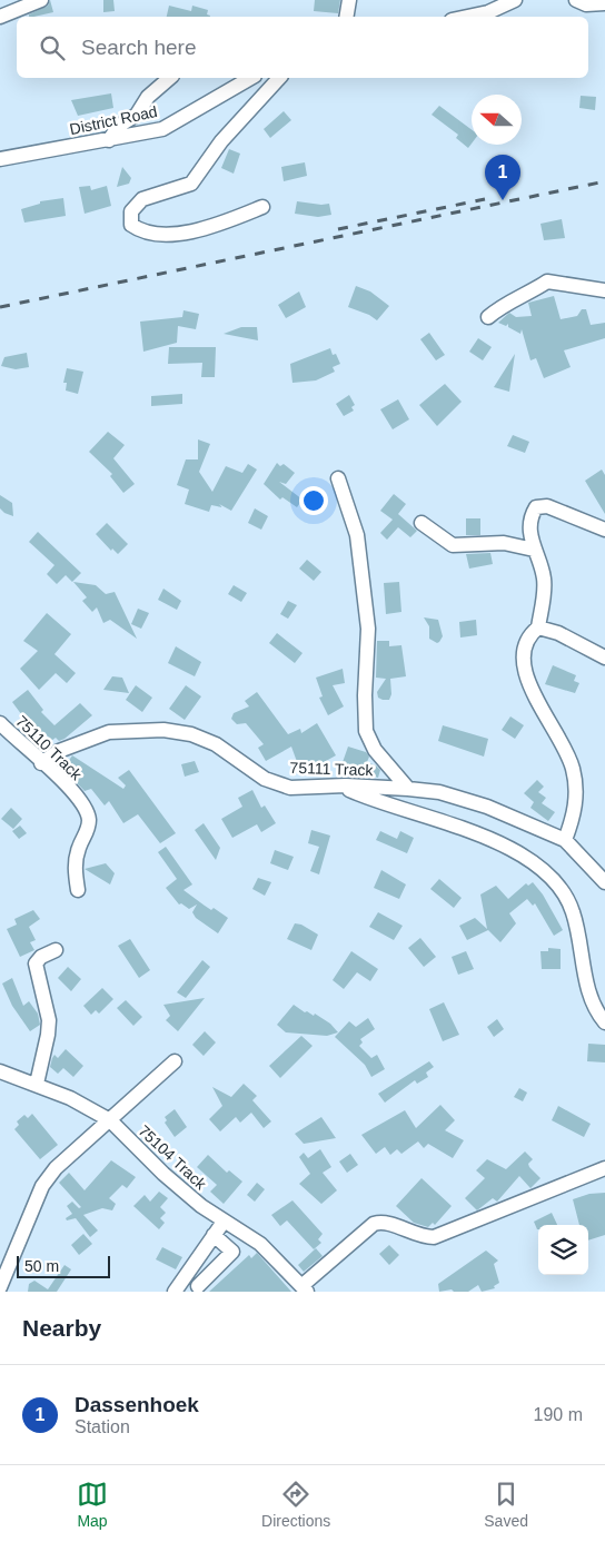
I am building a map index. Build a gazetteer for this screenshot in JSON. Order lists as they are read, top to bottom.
{
  "streets": {
    "street": [
      "District Road",
      "75110 Track",
      "75111 Track",
      "75104 Track"
    ]
  },
  "crossings": [
    ["75110 Track", "75111 Track"]
  ],
  "scale_bar": "50 m",
  "north": "left",
  "page": {
    "search": "Search here",
    "pins": "1",
    "scale": "50 m",
    "heading": "Nearby",
    "list": [
      {
        "mark": "1",
        "name": "Dassenhoek",
        "note": "Station",
        "value": "190 m"
      }
    ],
    "nav": ["Map", "Directions", "Saved"]
  }
}
